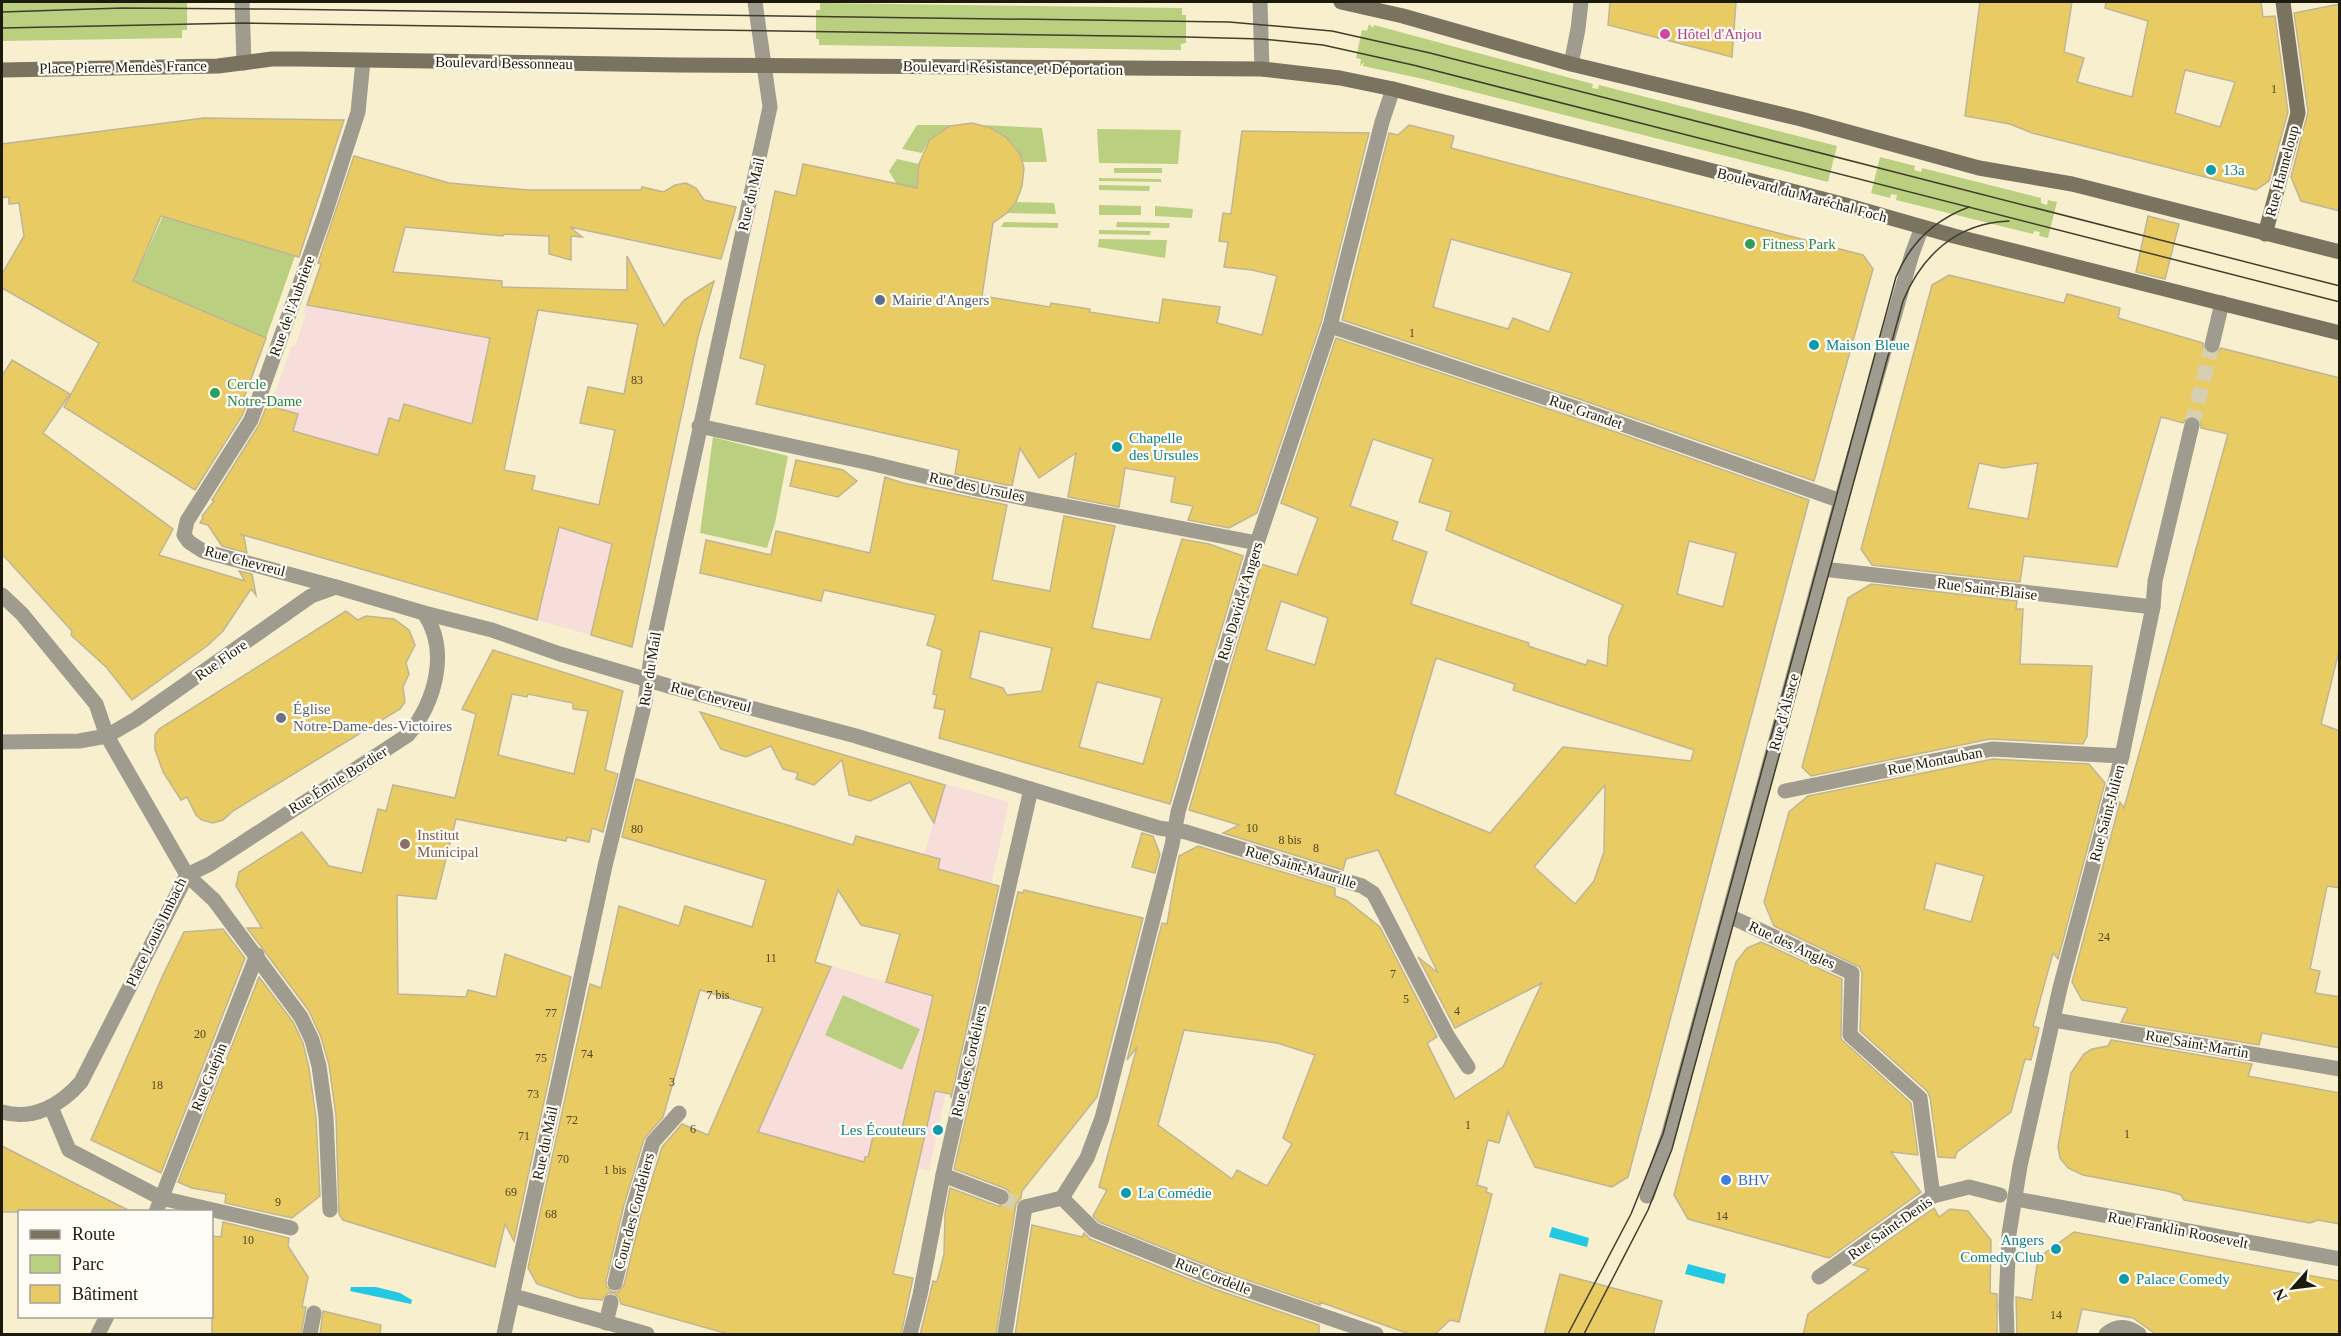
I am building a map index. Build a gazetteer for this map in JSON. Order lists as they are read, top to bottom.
{
  "streets": {
    "main road": [
      "Boulevard Bessonneau",
      "Place Pierre Mendès France",
      "Boulevard Résistance et Déportation",
      "Rue Hanneloup",
      "Boulevard du Maréchal Foch"
    ],
    "street": [
      "Rue du Mail",
      "Rue de l'Aubrière",
      "Rue Grandet",
      "Rue des Ursules",
      "Rue Chevreul",
      "Rue Saint-Blaise",
      "Rue David-d'Angers",
      "Rue Flore",
      "Rue d'Alsace",
      "Rue Montauban",
      "Rue Émile Bordier",
      "Rue Saint-Julien",
      "Rue Saint-Maurille",
      "Place Louis Imbach",
      "Rue des Angles",
      "Rue Saint-Martin",
      "Rue des Cordeliers",
      "Rue Guépin",
      "Cour des Cordeliers",
      "Rue Saint-Denis",
      "Rue Franklin Roosevelt",
      "Rue Cordelle"
    ]
  },
  "crossings": [
    ["Boulevard Bessonneau", "Place Pierre Mendès France"],
    ["Boulevard Bessonneau", "Boulevard Résistance et Déportation"],
    ["Boulevard Bessonneau", "Rue du Mail"],
    ["Boulevard Bessonneau", "Rue de l'Aubrière"],
    ["Boulevard Résistance et Déportation", "Rue du Mail"],
    ["Boulevard Résistance et Déportation", "Boulevard du Maréchal Foch"],
    ["Rue du Mail", "Rue des Ursules"],
    ["Rue du Mail", "Rue Chevreul"],
    ["Boulevard du Maréchal Foch", "Rue David-d'Angers"],
    ["Boulevard du Maréchal Foch", "Rue d'Alsace"],
    ["Rue de l'Aubrière", "Rue Chevreul"],
    ["Rue Grandet", "Rue David-d'Angers"],
    ["Rue Grandet", "Rue d'Alsace"],
    ["Rue des Ursules", "Rue David-d'Angers"],
    ["Rue Chevreul", "Rue David-d'Angers"],
    ["Rue Chevreul", "Rue Flore"],
    ["Rue Chevreul", "Rue Émile Bordier"],
    ["Rue Chevreul", "Rue Saint-Maurille"],
    ["Rue Chevreul", "Rue des Cordeliers"],
    ["Rue Saint-Blaise", "Rue d'Alsace"],
    ["Rue Saint-Blaise", "Rue Saint-Julien"],
    ["Rue David-d'Angers", "Rue Saint-Maurille"],
    ["Rue David-d'Angers", "Rue Cordelle"],
    ["Rue Flore", "Place Louis Imbach"],
    ["Rue d'Alsace", "Rue des Angles"],
    ["Rue Montauban", "Rue Saint-Julien"],
    ["Rue Émile Bordier", "Place Louis Imbach"],
    ["Rue Saint-Julien", "Rue Saint-Martin"],
    ["Rue Saint-Julien", "Rue Franklin Roosevelt"],
    ["Rue des Angles", "Rue Saint-Denis"]
  ],
  "places": [
    "Hôtel d'Anjou",
    "13a",
    "Fitness Park",
    "Mairie d'Angers",
    "Maison Bleue",
    "Cercle Notre-Dame",
    "Chapelle des Ursules",
    "Église Notre-Dame-des-Victoires",
    "Institut Municipal",
    "Les Écouteurs",
    "BHV",
    "La Comédie",
    "Angers Comedy Club",
    "Palace Comedy"
  ],
  "house_numbers": [
    "1",
    "1",
    "83",
    "10",
    "80",
    "8 bis",
    "8",
    "24",
    "11",
    "7",
    "7 bis",
    "5",
    "4",
    "77",
    "20",
    "74",
    "75",
    "3",
    "18",
    "73",
    "72",
    "1",
    "6",
    "1",
    "71",
    "70",
    "1 bis",
    "69",
    "9",
    "68",
    "14",
    "10",
    "14"
  ],
  "legend": ["Route", "Parc", "Bâtiment"],
  "north": "bottom left"
}
